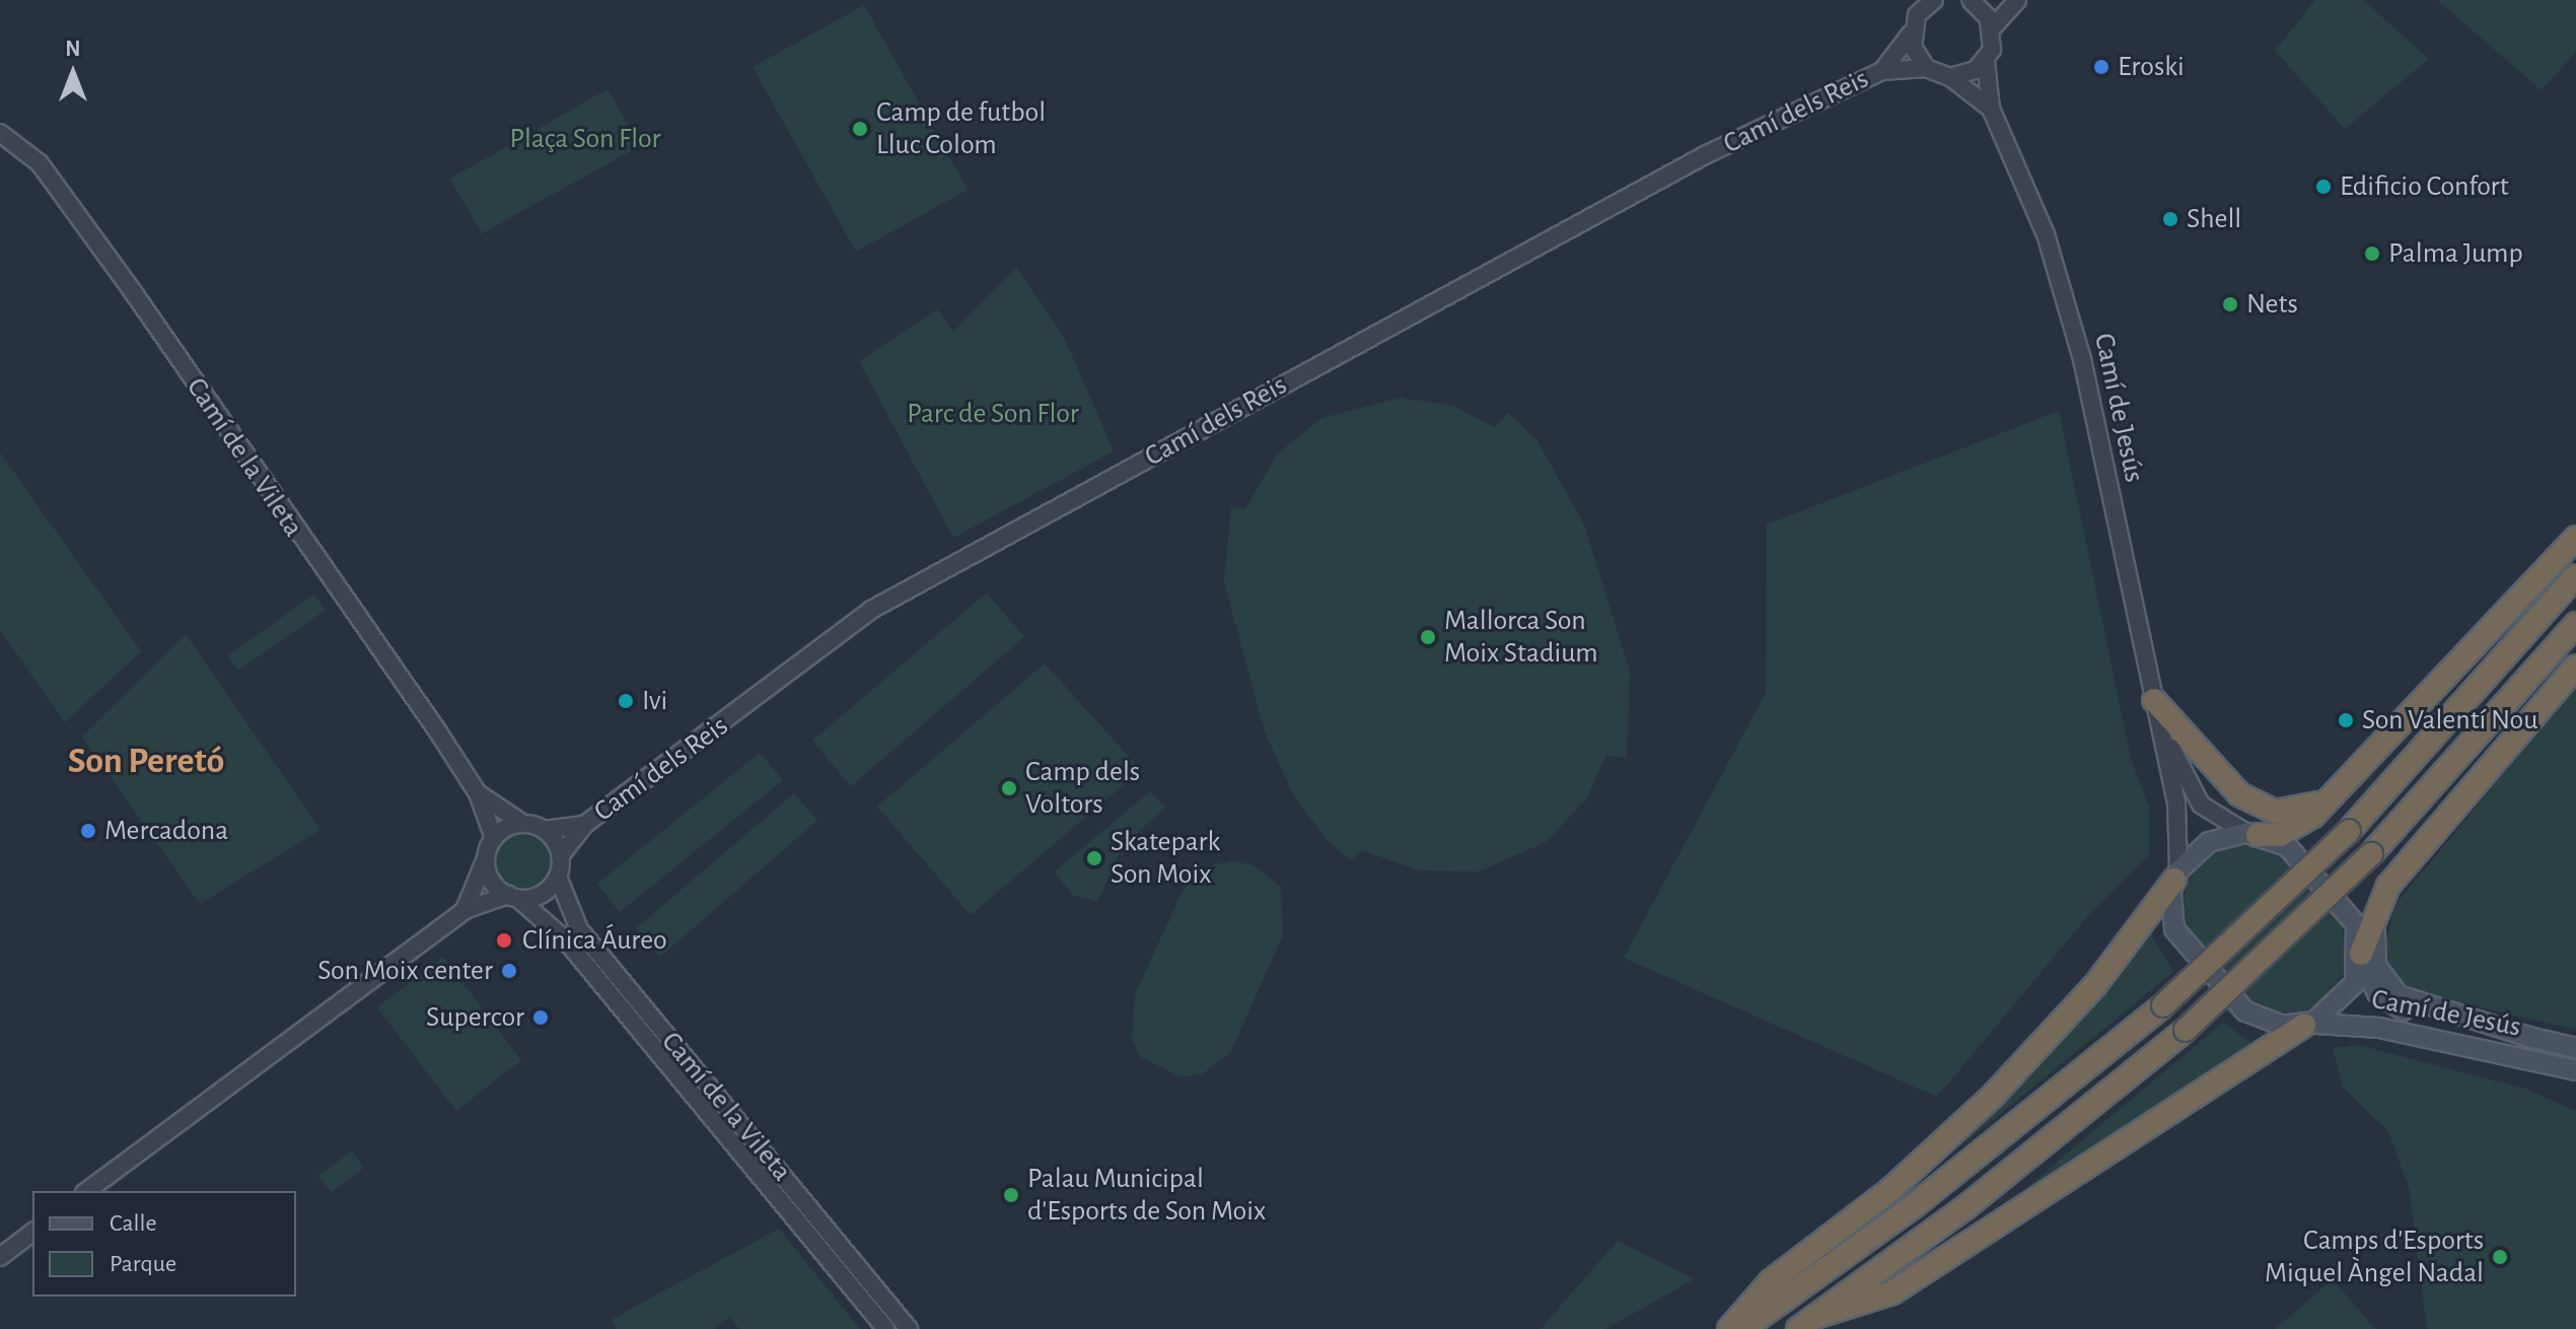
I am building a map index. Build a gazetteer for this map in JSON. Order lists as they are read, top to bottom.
{
  "streets": {
    "main road": ["Camí de Jesús"],
    "street": ["Camí dels Reis", "Camí de la Vileta"]
  },
  "crossings": [
    ["Camí dels Reis", "Camí de la Vileta"]
  ],
  "districts": ["Son Peretó"],
  "parks": ["Plaça Son Flor", "Parc de Son Flor"],
  "places": [
    "Eroski",
    "Camp de futbol Lluc Colom",
    "Edificio Confort",
    "Shell",
    "Palma Jump",
    "Nets",
    "Mallorca Son Moix Stadium",
    "Ivi",
    "Son Valentí Nou",
    "Camp dels Voltors",
    "Mercadona",
    "Skatepark Son Moix",
    "Clínica Áureo",
    "Son Moix center",
    "Supercor",
    "Palau Municipal d'Esports de Son Moix",
    "Camps d'Esports Miquel Àngel Nadal"
  ],
  "legend": ["Calle", "Parque"],
  "north": "top"
}
